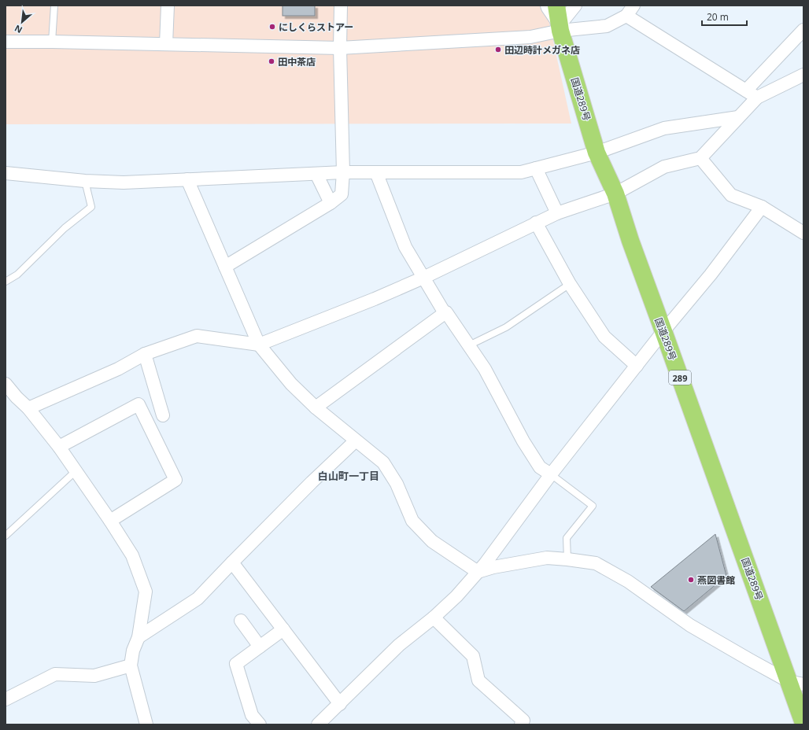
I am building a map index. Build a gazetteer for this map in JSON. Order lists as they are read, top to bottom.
{
  "streets": {
    "highway": ["国道289号", "289"]
  },
  "districts": ["白山町一丁目"],
  "places": [
    "にしくらストアー",
    "田辺時計メガネ店",
    "田中茶店",
    "燕図書館"
  ],
  "scale_bar": "20 m",
  "north": "bottom left"
}
